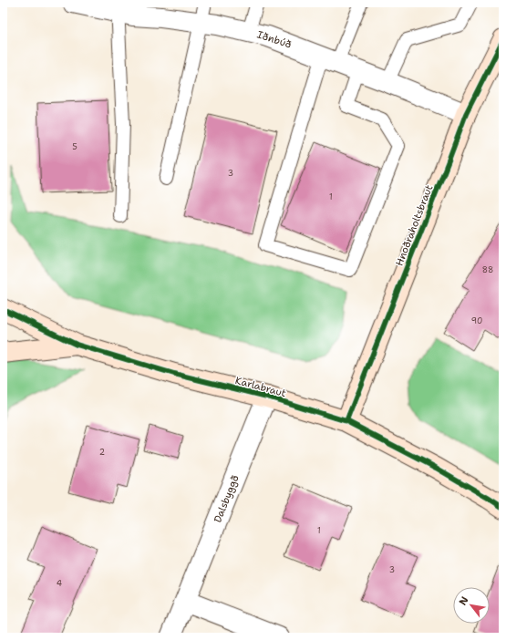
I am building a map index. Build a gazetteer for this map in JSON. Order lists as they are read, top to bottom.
{
  "streets": {
    "street": [
      "Iðnbúð",
      "Hnoðraholtsbraut",
      "Karlabraut",
      "Dalsbyggð"
    ]
  },
  "crossings": [
    ["Iðnbúð", "Hnoðraholtsbraut"],
    ["Hnoðraholtsbraut", "Karlabraut"],
    ["Karlabraut", "Dalsbyggð"]
  ],
  "house_numbers": [
    "5",
    "3",
    "1",
    "88",
    "90",
    "2",
    "1",
    "3",
    "4"
  ],
  "north": "top left"
}
